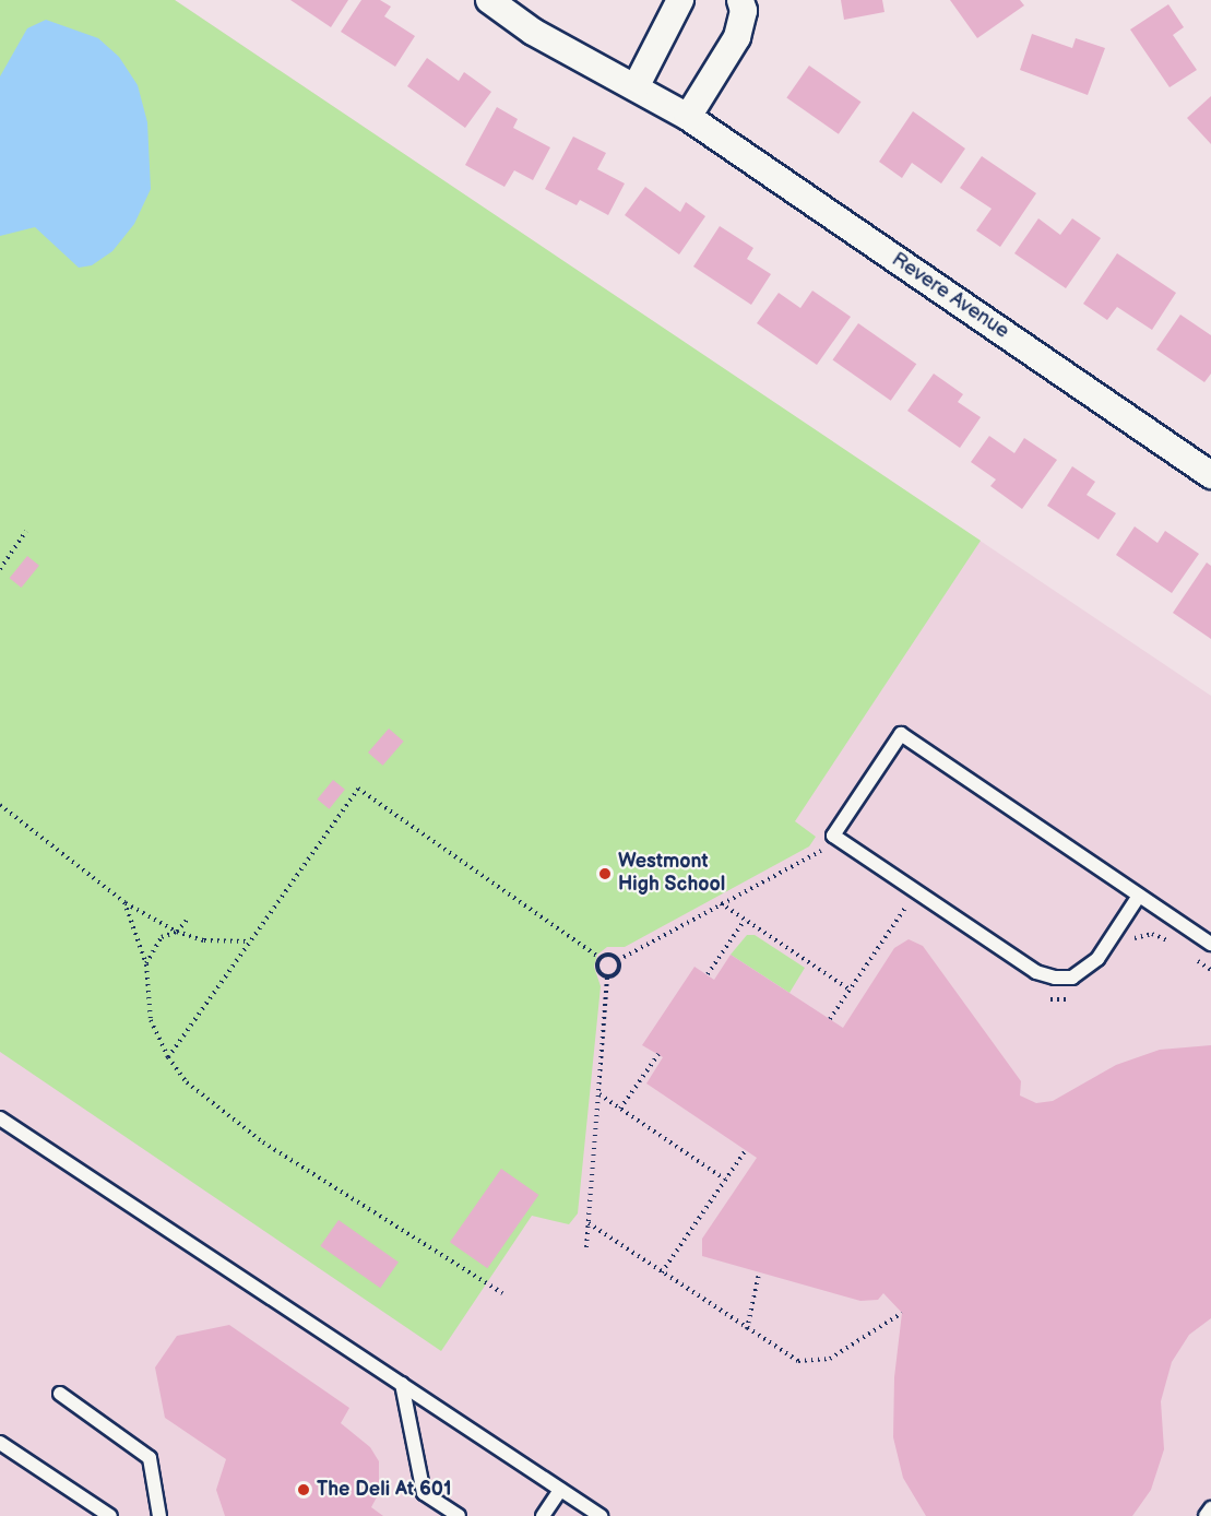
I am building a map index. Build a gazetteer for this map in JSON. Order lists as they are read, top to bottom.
{
  "streets": {
    "street": ["Revere Avenue"]
  },
  "places": ["Westmont High School", "The Deli At 601"]
}
